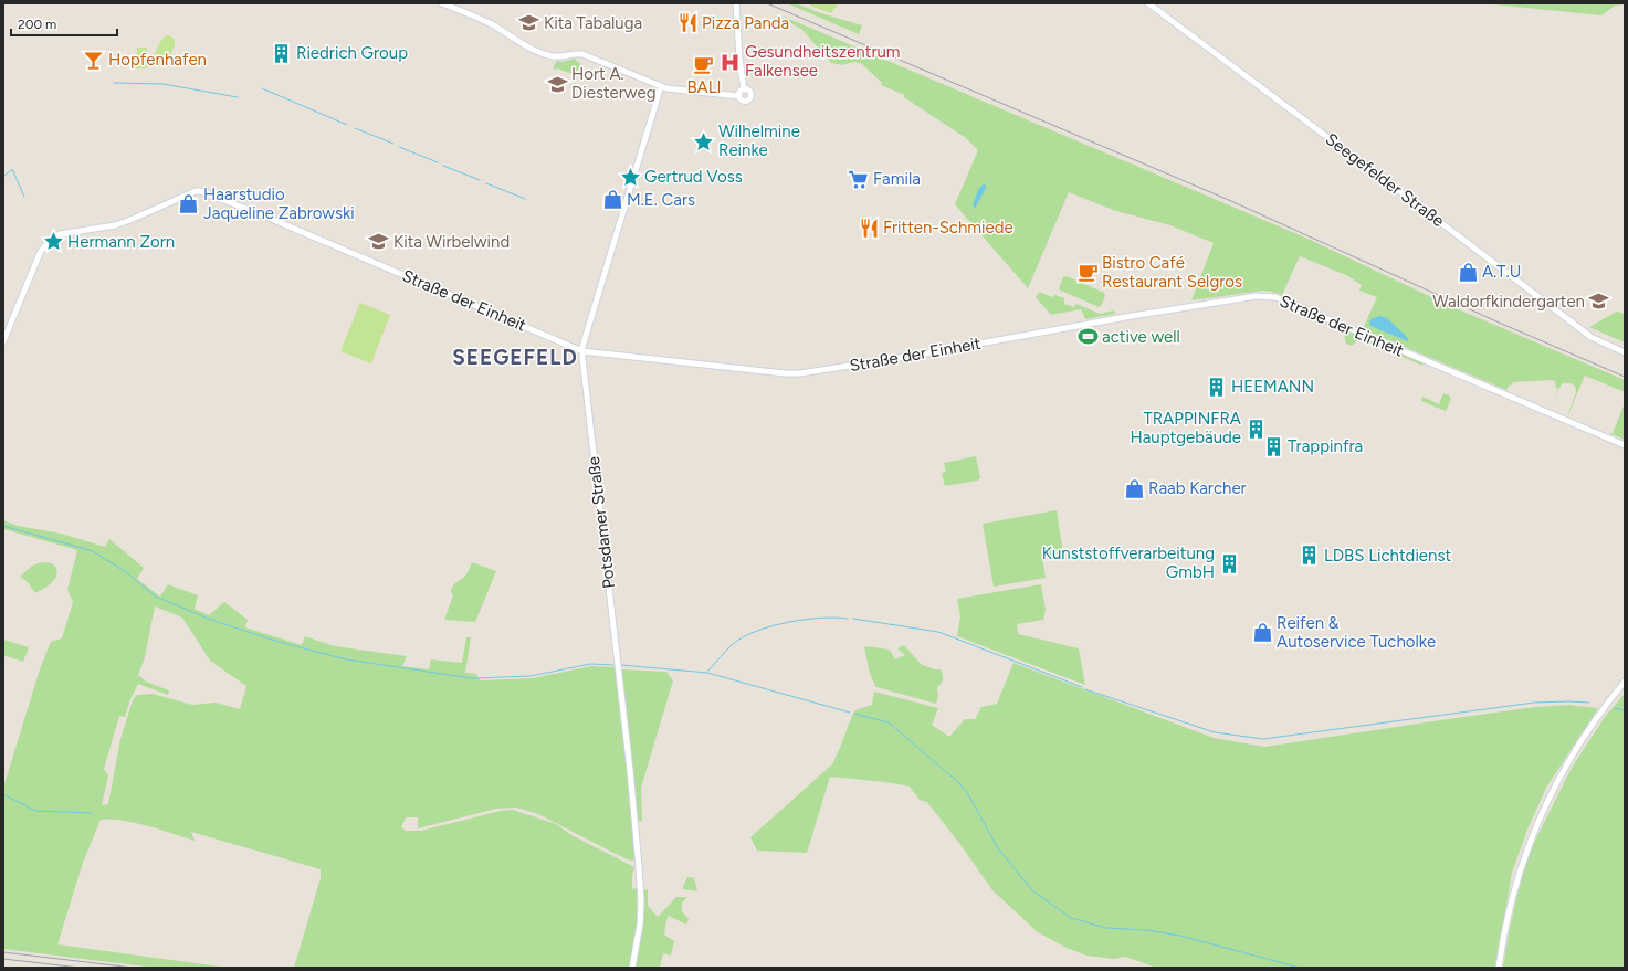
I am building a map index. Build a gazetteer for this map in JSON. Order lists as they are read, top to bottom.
{
  "streets": {
    "street": ["Seegefelder Straße", "Straße der Einheit", "Potsdamer Straße"]
  },
  "crossings": [
    ["Straße der Einheit", "Potsdamer Straße"]
  ],
  "districts": ["SEEGEFELD"],
  "places": {
    "school or university": [
      "Kita Tabaluga",
      "Hort A. Diesterweg",
      "Kita Wirbelwind",
      "Waldorfkindergarten"
    ],
    "restaurant": ["Pizza Panda", "Fritten-Schmiede"],
    "building": [
      "Riedrich Group",
      "HEEMANN",
      "TRAPPINFRA Hauptgebäude",
      "Trappinfra",
      "LDBS Lichtdienst",
      "Kunststoffverarbeitung GmbH"
    ],
    "bar": ["Hopfenhafen"],
    "hospital": ["Gesundheitszentrum Falkensee"],
    "cafe": ["BALI", "Bistro Café Restaurant Selgros"],
    "place": ["Wilhelmine Reinke", "Gertrud Voss", "Hermann Zorn"],
    "supermarket": ["Famila"],
    "shop": [
      "M.E. Cars",
      "Haarstudio Jaqueline Zabrowski",
      "A.T.U",
      "Raab Karcher",
      "Reifen & Autoservice Tucholke"
    ],
    "sports": ["active well"]
  },
  "scale_bar": "200 m"
}
